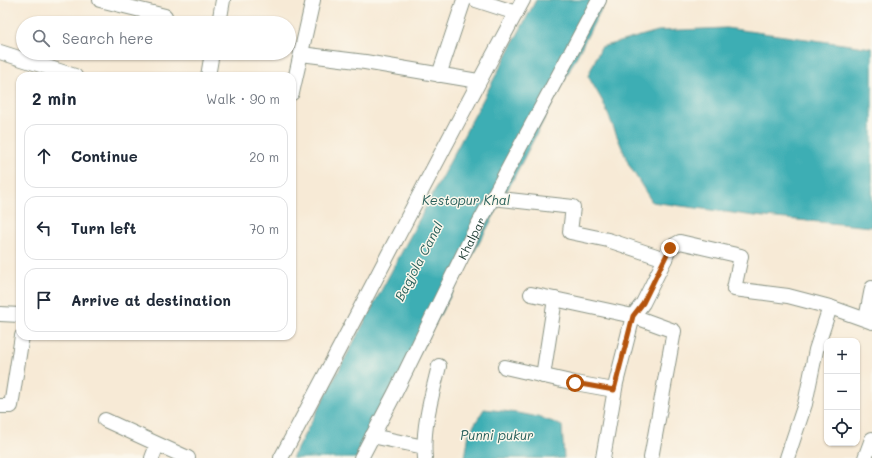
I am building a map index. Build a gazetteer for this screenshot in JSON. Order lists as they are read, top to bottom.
{
  "streets": {
    "street": ["Khalpar"]
  },
  "water": ["Kestopur Khal", "Bagjola Canal", "Punni pukur"],
  "page": {
    "search": "Search here",
    "heading": ["2 min", "Walk · 90 m"],
    "list": [
      ["Continue", "20 m"],
      ["Turn left", "70 m"],
      "Arrive at destination"
    ],
    "map_buttons": ["+", "−"]
  }
}
